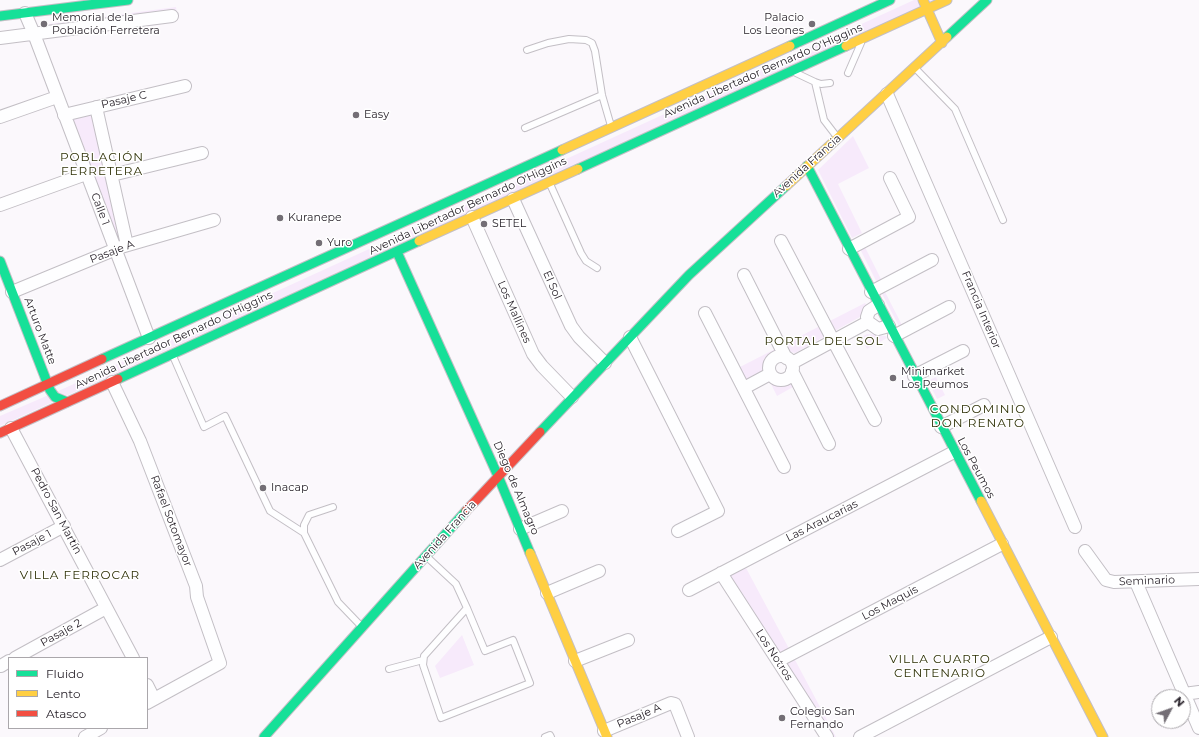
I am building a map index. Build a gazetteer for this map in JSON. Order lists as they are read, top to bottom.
{
  "streets": {
    "street": [
      "Avenida Libertador Bernardo O'Higgins",
      "Pasaje C",
      "Avenida Francia",
      "Calle 1",
      "Pasaje A",
      "El Sol",
      "Francia Interior",
      "Los Mallines",
      "Arturo Matte",
      "Los Peumos",
      "Diego de Almagro",
      "Pedro San Martín",
      "Rafael Sotomayor",
      "Las Araucarias",
      "Pasaje 1",
      "Seminario",
      "Los Maquis",
      "Pasaje 2",
      "Los Notros"
    ]
  },
  "crossings": [
    ["Avenida Libertador Bernardo O'Higgins", "Calle 1"],
    ["Avenida Libertador Bernardo O'Higgins", "El Sol"],
    ["Avenida Libertador Bernardo O'Higgins", "Los Mallines"],
    ["Avenida Libertador Bernardo O'Higgins", "Arturo Matte"],
    ["Avenida Libertador Bernardo O'Higgins", "Diego de Almagro"],
    ["Avenida Libertador Bernardo O'Higgins", "Pedro San Martín"],
    ["Avenida Libertador Bernardo O'Higgins", "Rafael Sotomayor"],
    ["Pasaje C", "Calle 1"],
    ["Avenida Francia", "El Sol"],
    ["Avenida Francia", "Francia Interior"],
    ["Avenida Francia", "Los Mallines"],
    ["Avenida Francia", "Los Peumos"],
    ["Avenida Francia", "Diego de Almagro"],
    ["Calle 1", "Pasaje A"],
    ["Pasaje A", "Arturo Matte"],
    ["Pasaje A", "Diego de Almagro"],
    ["Los Peumos", "Las Araucarias"],
    ["Los Peumos", "Los Maquis"],
    ["Pedro San Martín", "Pasaje 1"],
    ["Pedro San Martín", "Pasaje 2"],
    ["Las Araucarias", "Los Notros"],
    ["Los Maquis", "Los Notros"]
  ],
  "districts": [
    "POBLACIÓN FERRETERA",
    "PORTAL DEL SOL",
    "CONDOMINIO DON RENATO",
    "VILLA FERROCAR",
    "VILLA CUARTO CENTENARIO"
  ],
  "places": [
    "Memorial de la Población Ferretera",
    "Palacio Los Leones",
    "Easy",
    "Kuranepe",
    "SETEL",
    "Yuro",
    "Minimarket Los Peumos",
    "Inacap",
    "Colegio San Fernando"
  ],
  "legend": ["Fluido", "Lento", "Atasco"],
  "north": "top right"
}
